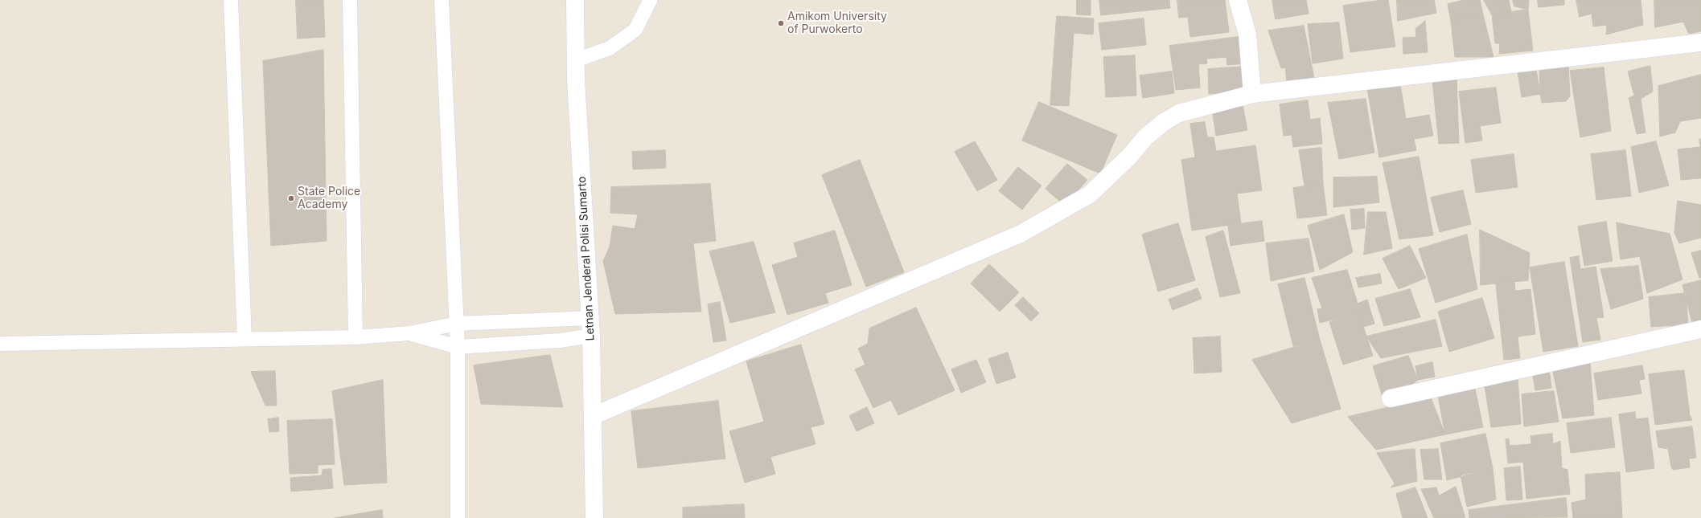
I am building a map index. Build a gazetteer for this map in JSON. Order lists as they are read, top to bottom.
{
  "streets": {
    "street": ["Letnan Jenderal Polisi Sumarto"]
  },
  "places": ["Amikom University of Purwokerto", "State Police Academy"]
}
